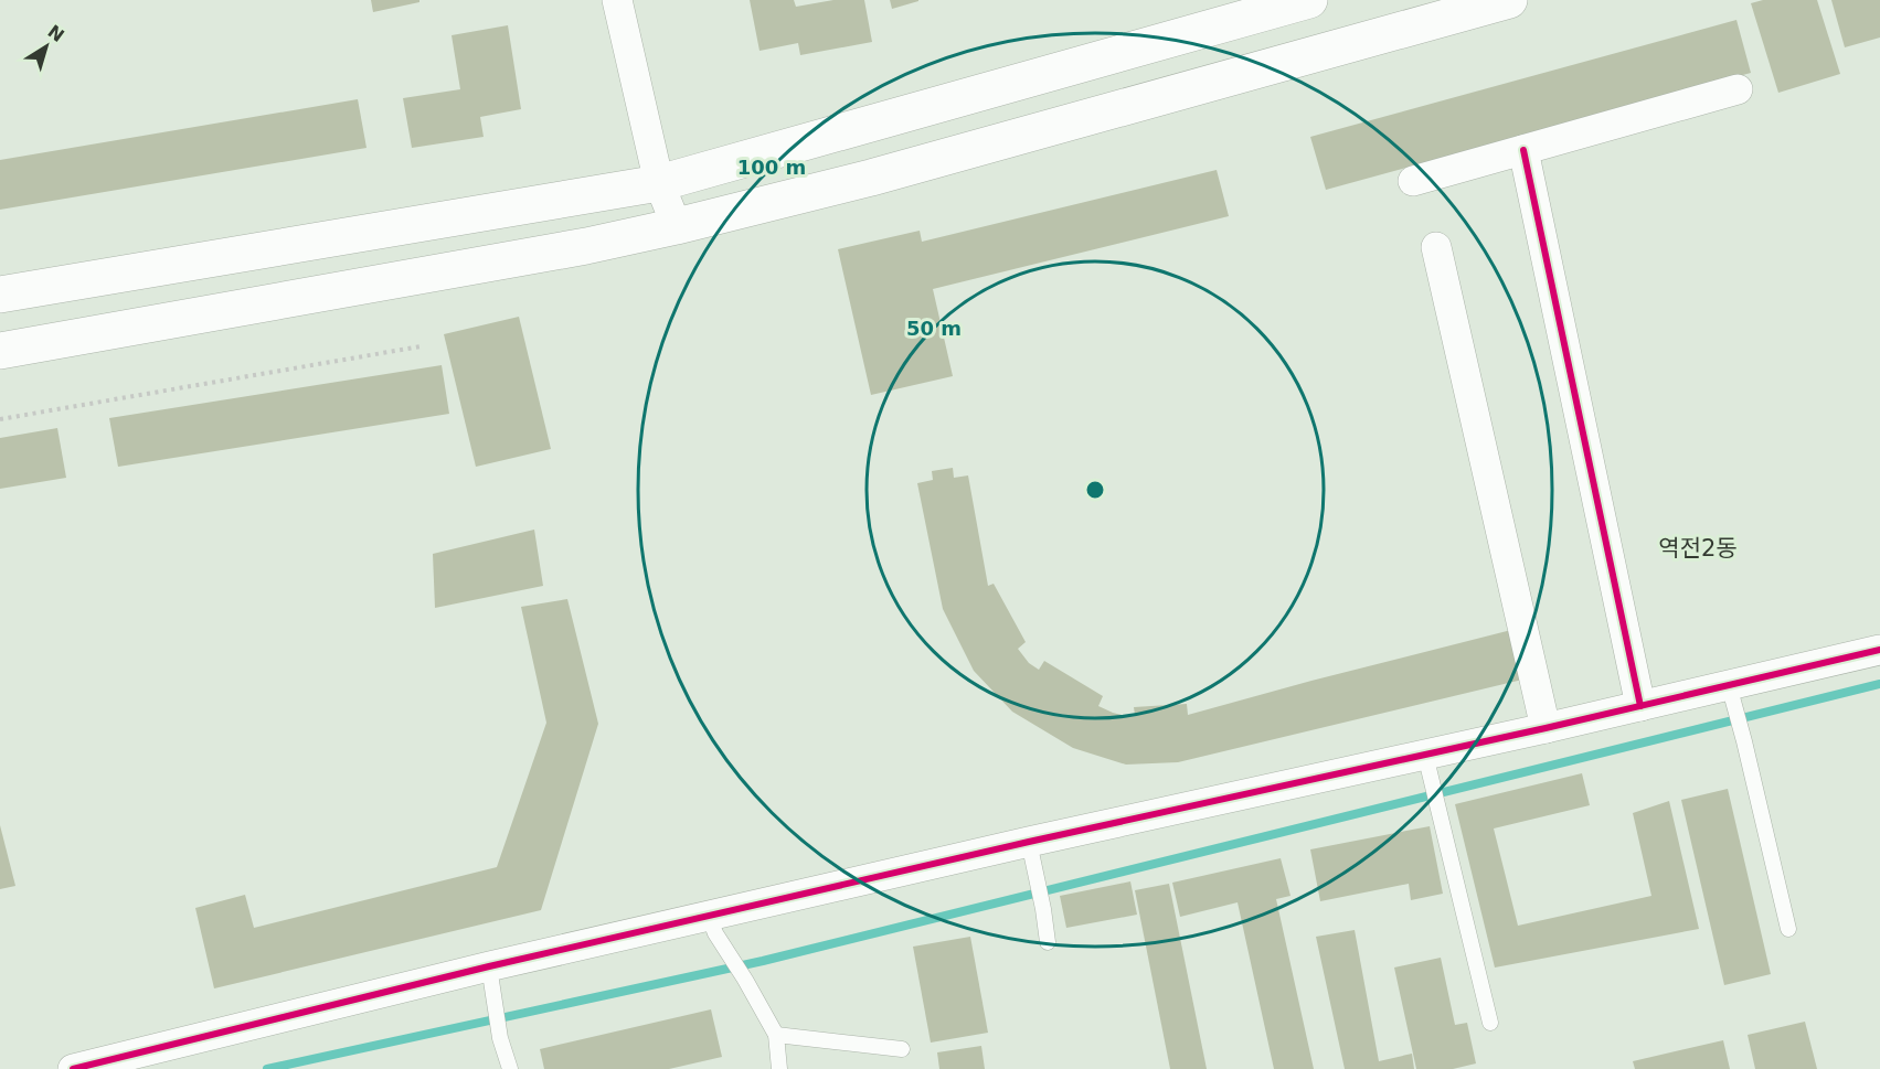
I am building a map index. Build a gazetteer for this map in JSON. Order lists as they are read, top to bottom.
{
  "districts": ["역전2동"],
  "north": "top right",
  "rings": ["100 m", "50 m"]
}
